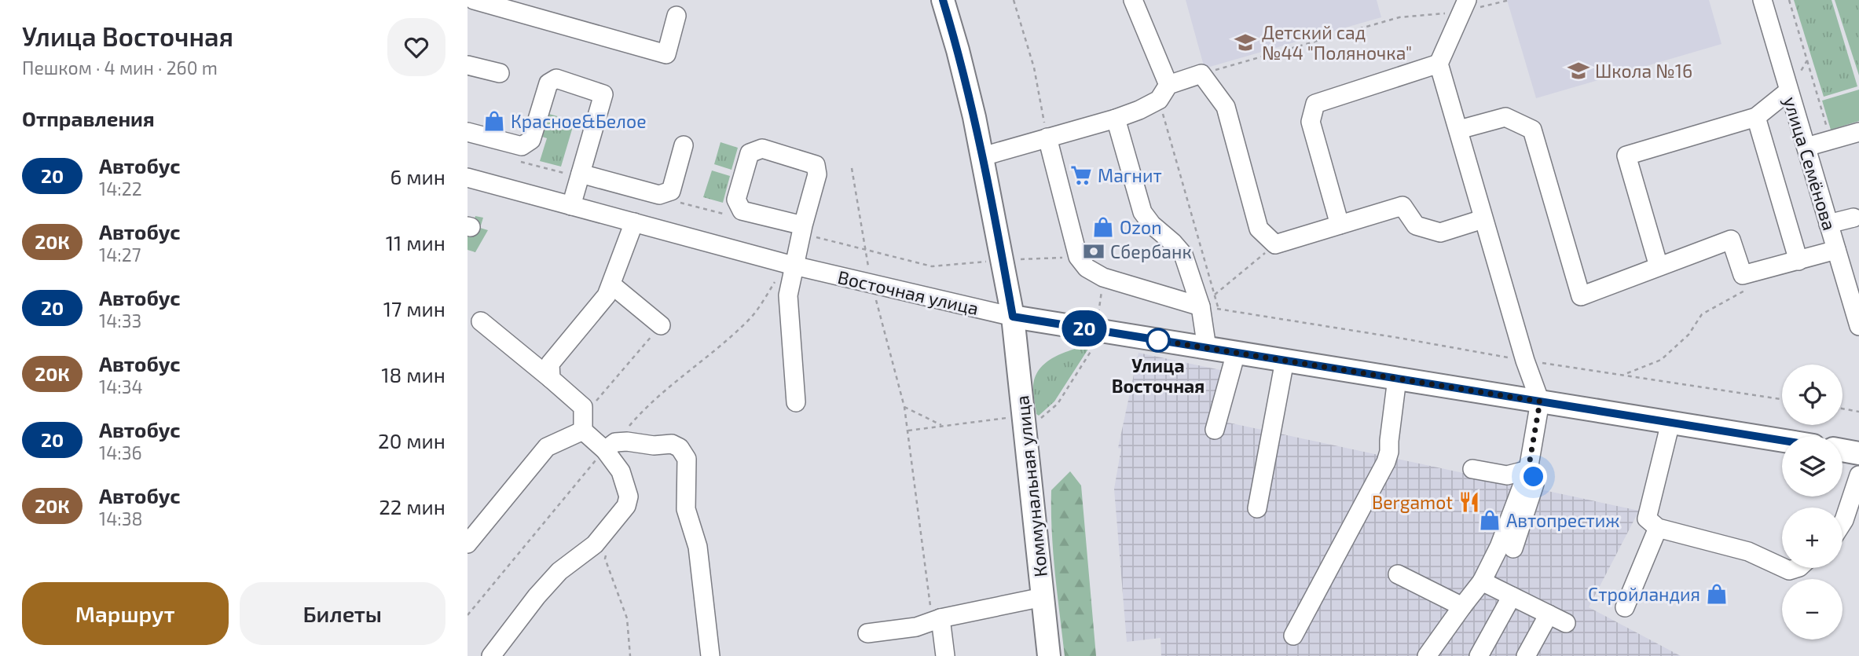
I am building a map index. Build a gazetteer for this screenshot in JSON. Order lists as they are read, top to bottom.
{
  "streets": {
    "main road": ["Восточная улица", "Коммунальная улица"],
    "street": ["улица Семёнова"]
  },
  "crossings": [
    ["Восточная улица", "Коммунальная улица"]
  ],
  "places": {
    "school or university": ["Детский сад №44 \"Поляночка\"", "Школа №16"],
    "shop": [
      "Красное&Белое",
      "Ozon",
      "Автопрестиж",
      "Стройландия"
    ],
    "supermarket": ["Магнит"],
    "bank": ["Сбербанк"],
    "other": ["Улица Восточная"],
    "restaurant": ["Bergamot"]
  },
  "lines": ["bus line 20"],
  "page": {
    "heading": [
      ["Улица Восточная", "Пешком · 4 мин · 260 m"],
      "Отправления"
    ],
    "on_map": "20",
    "list": [
      {
        "mark": "20",
        "name": "Автобус",
        "note": "14:22",
        "value": "6 мин"
      },
      {
        "mark": "20К",
        "name": "Автобус",
        "note": "14:27",
        "value": "11 мин"
      },
      {
        "mark": "20",
        "name": "Автобус",
        "note": "14:33",
        "value": "17 мин"
      },
      {
        "mark": "20К",
        "name": "Автобус",
        "note": "14:34",
        "value": "18 мин"
      },
      {
        "mark": "20",
        "name": "Автобус",
        "note": "14:36",
        "value": "20 мин"
      },
      {
        "mark": "20К",
        "name": "Автобус",
        "note": "14:38",
        "value": "22 мин"
      }
    ],
    "map_buttons": ["+", "−"],
    "buttons": ["Маршрут", "Билеты"]
  }
}
